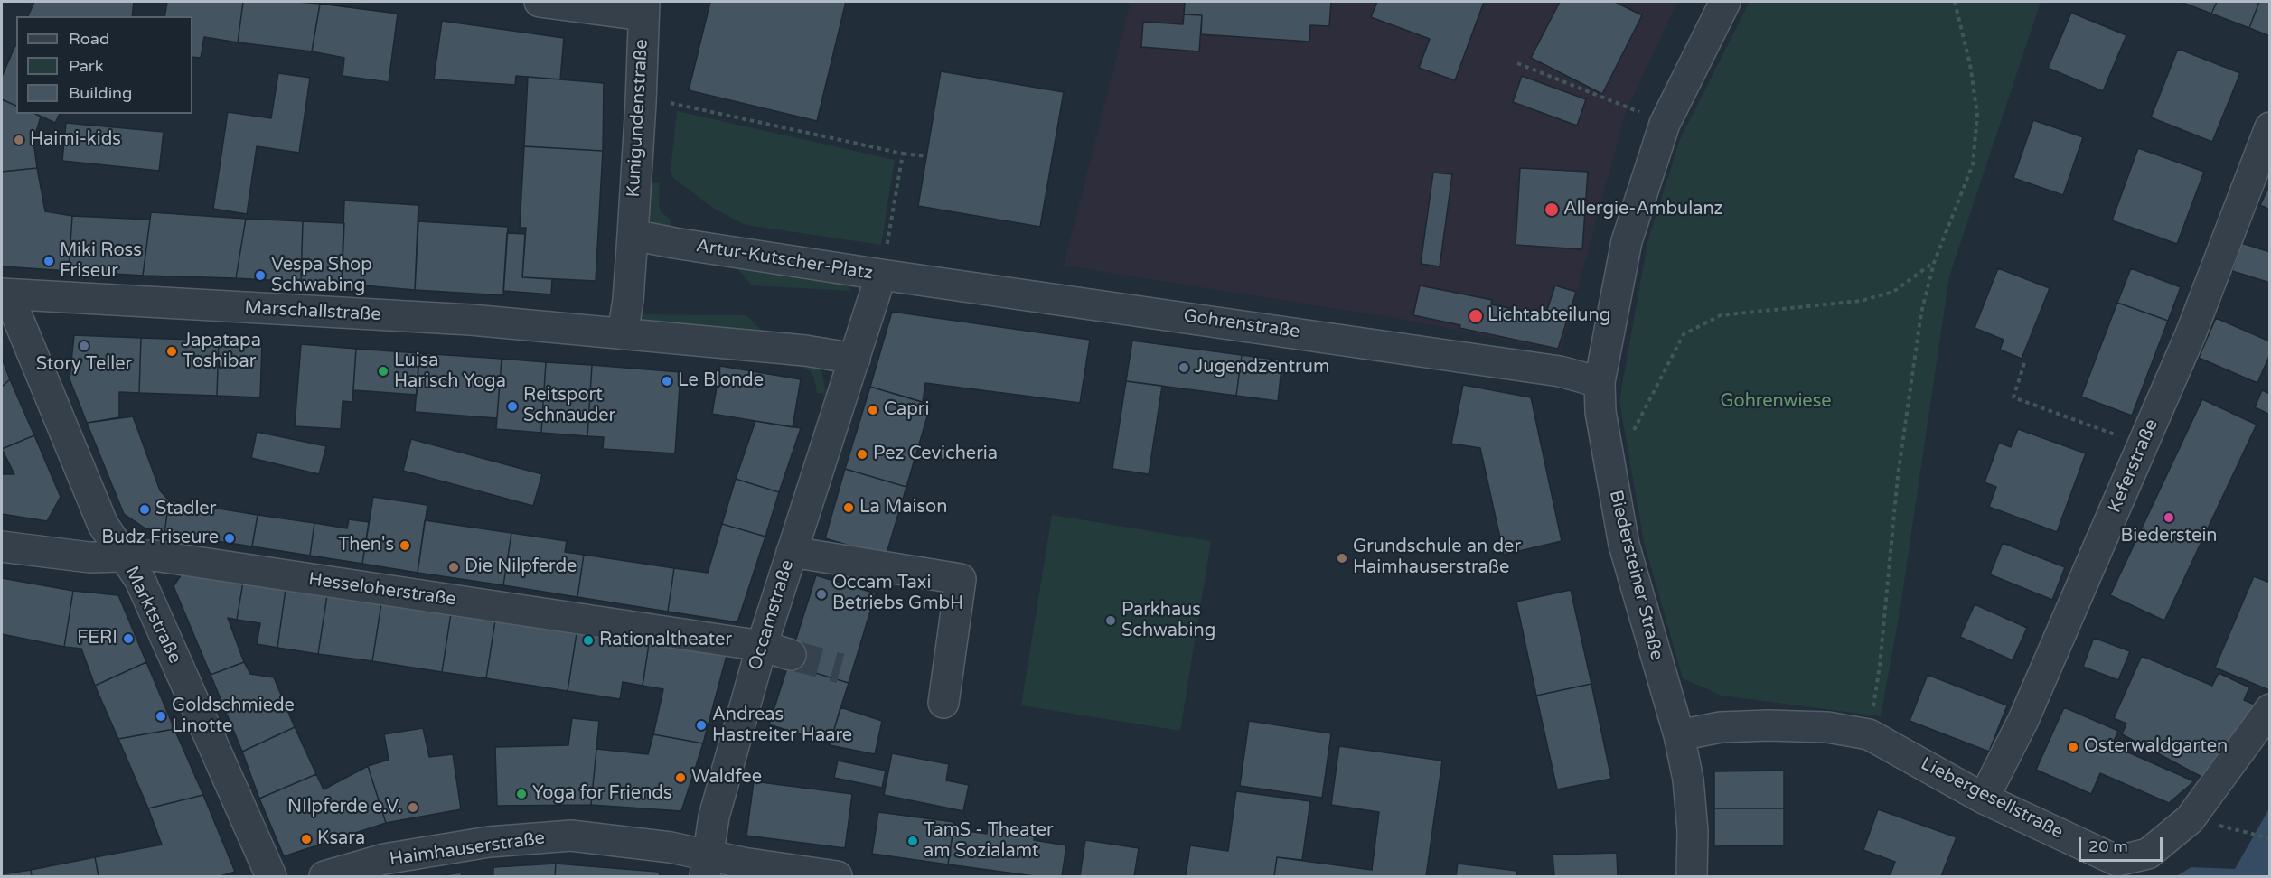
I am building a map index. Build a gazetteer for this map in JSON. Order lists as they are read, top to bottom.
{
  "streets": {
    "street": [
      "Kunigundenstraße",
      "Artur-Kutscher-Platz",
      "Marschallstraße",
      "Gohrenstraße",
      "Keferstraße",
      "Biedersteiner Straße",
      "Hesseloherstraße",
      "Marktstraße",
      "Occamstraße",
      "Liebergesellstraße",
      "Haimhauserstraße"
    ]
  },
  "crossings": [
    ["Kunigundenstraße", "Artur-Kutscher-Platz"],
    ["Artur-Kutscher-Platz", "Gohrenstraße"],
    ["Artur-Kutscher-Platz", "Occamstraße"],
    ["Marschallstraße", "Marktstraße"],
    ["Gohrenstraße", "Biedersteiner Straße"],
    ["Keferstraße", "Liebergesellstraße"],
    ["Biedersteiner Straße", "Liebergesellstraße"],
    ["Hesseloherstraße", "Marktstraße"],
    ["Hesseloherstraße", "Occamstraße"],
    ["Occamstraße", "Haimhauserstraße"]
  ],
  "parks": ["Gohrenwiese"],
  "places": [
    "Haimi-kids",
    "Allergie-Ambulanz",
    "Miki Ross Friseur",
    "Vespa Shop Schwabing",
    "Lichtabteilung",
    "Story Teller",
    "Japatapa Toshibar",
    "Jugendzentrum",
    "Luisa Harisch Yoga",
    "Le Blonde",
    "Reitsport Schnauder",
    "Capri",
    "Pez Cevicheria",
    "La Maison",
    "Stadler",
    "Biederstein",
    "Budz Friseure",
    "Then's",
    "Grundschule an der Haimhauserstraße",
    "Die Nilpferde",
    "Occam Taxi Betriebs GmbH",
    "Parkhaus Schwabing",
    "FERI",
    "Rationaltheater",
    "Goldschmiede Linotte",
    "Andreas Hastreiter Haare",
    "Osterwaldgarten",
    "Waldfee",
    "Yoga for Friends",
    "NIlpferde e.V.",
    "Ksara",
    "TamS - Theater am Sozialamt"
  ],
  "legend": ["Road", "Park", "Building"],
  "scale_bar": "20 m"
}
